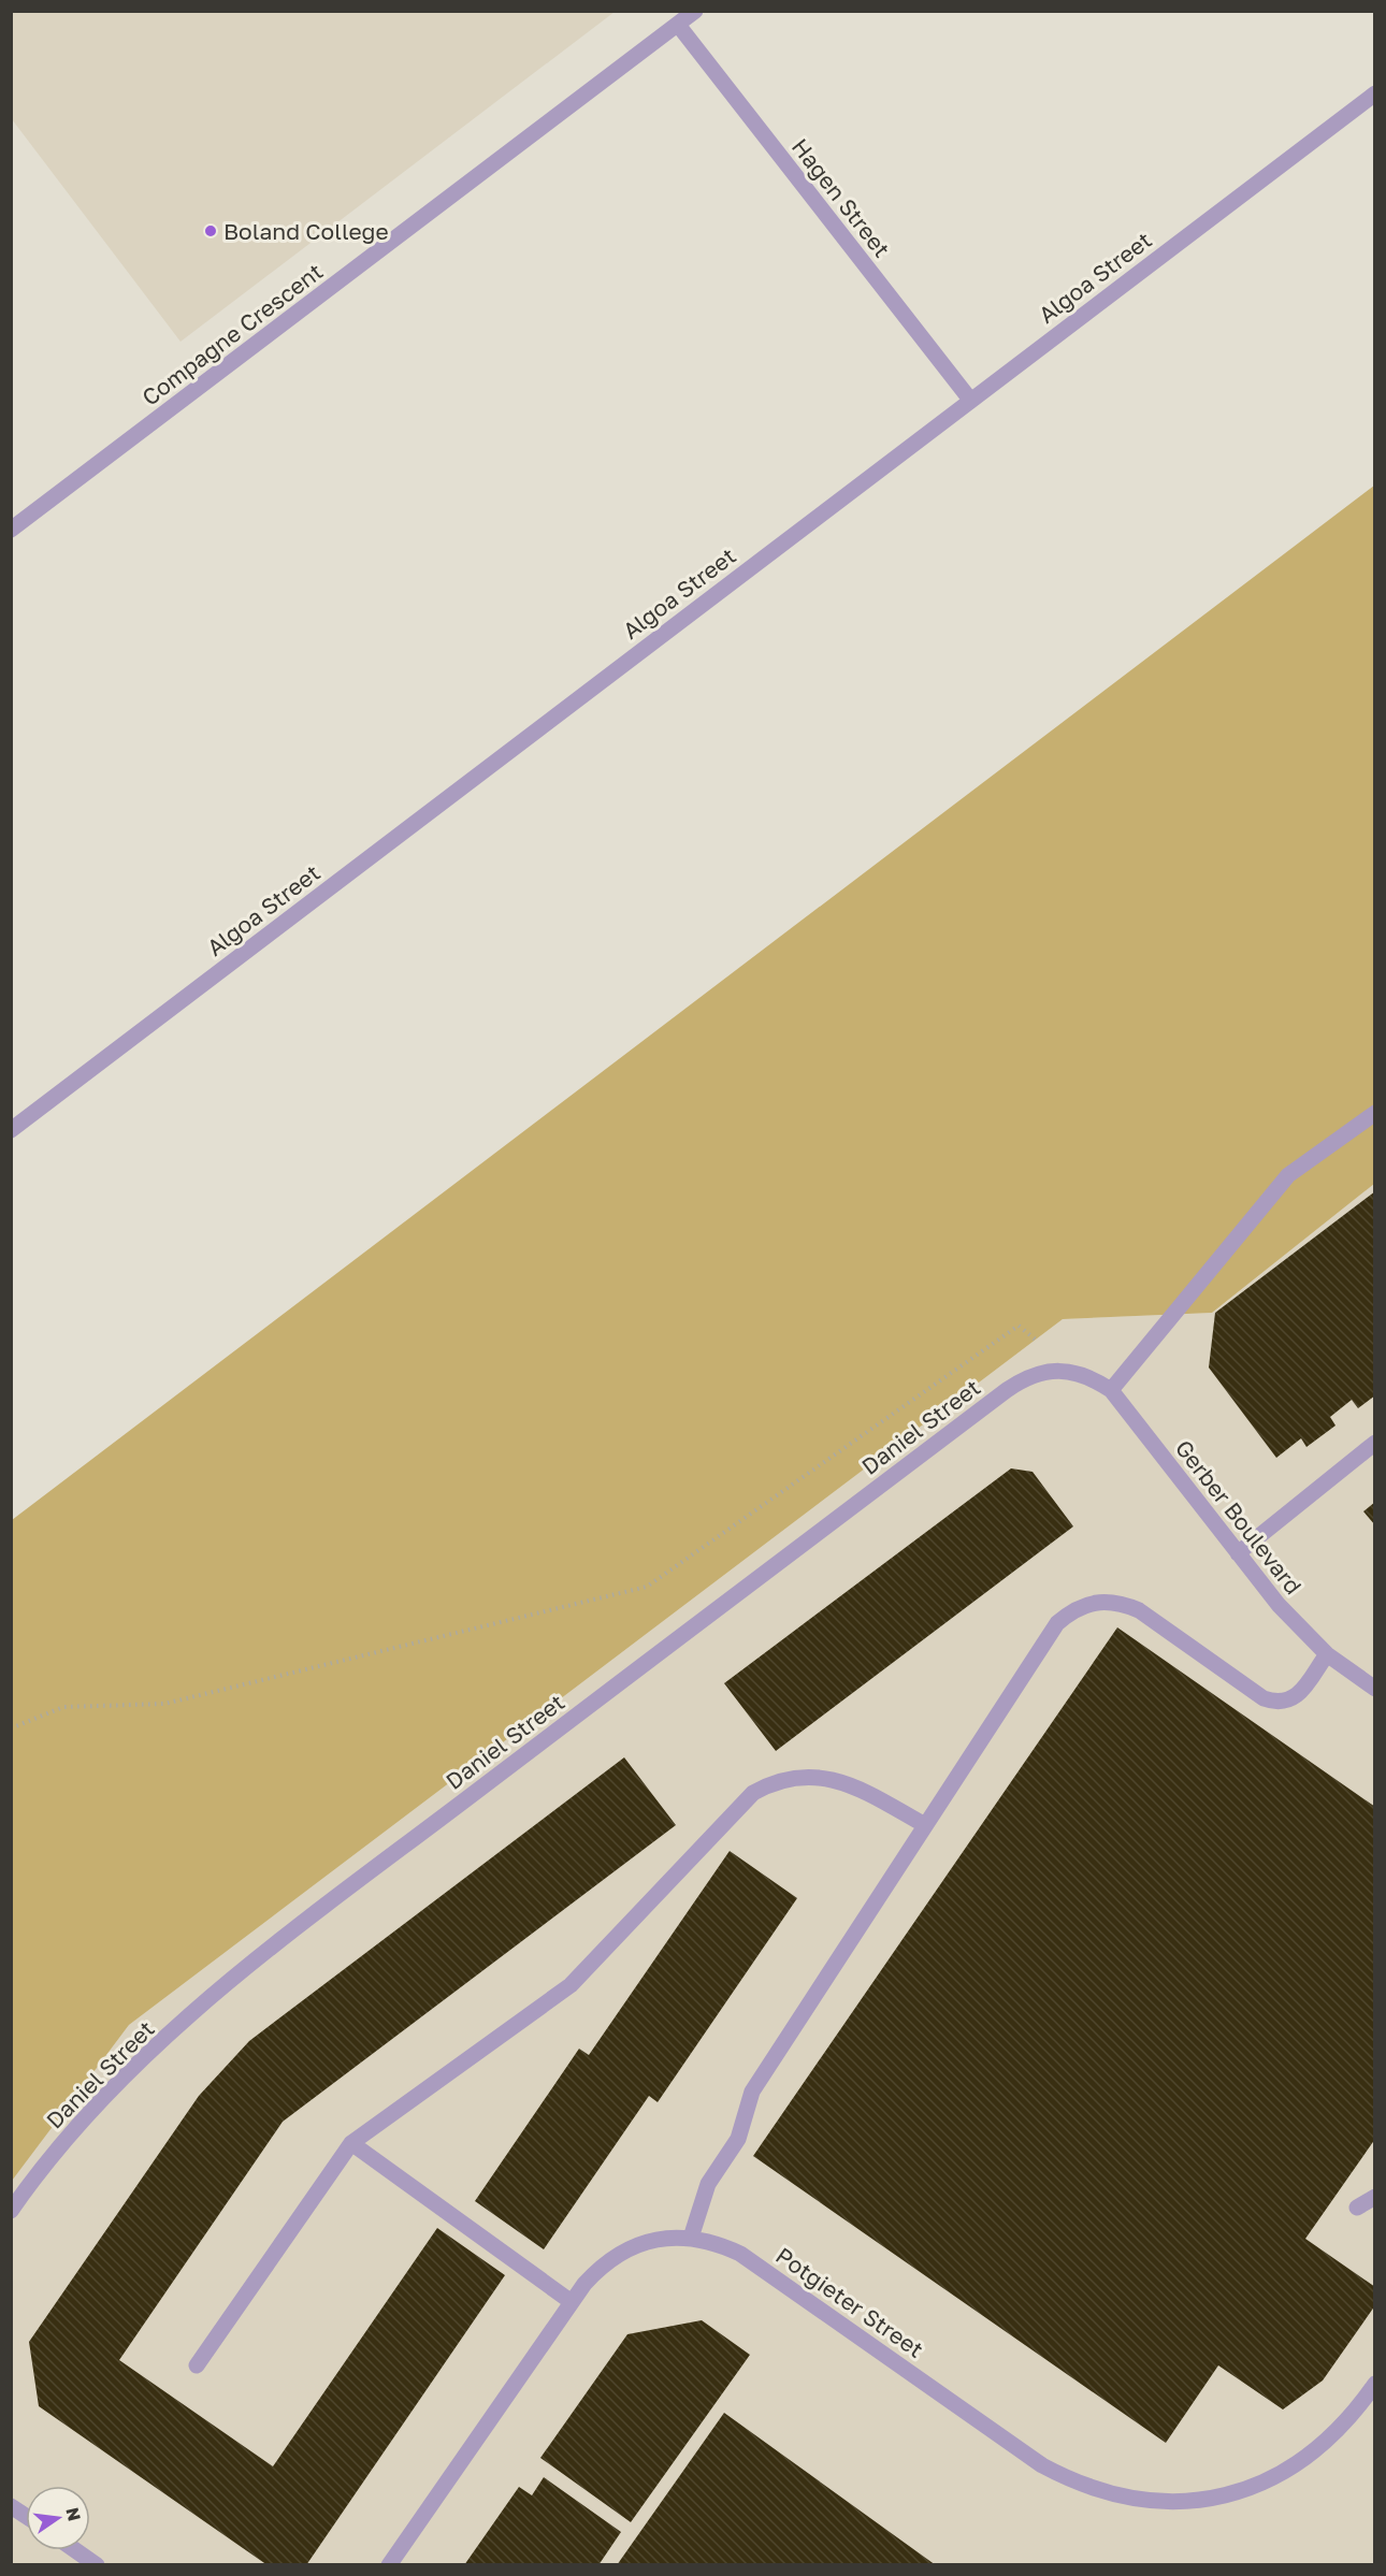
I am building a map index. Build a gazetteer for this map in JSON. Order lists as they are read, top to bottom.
{
  "streets": {
    "street": [
      "Hagen Street",
      "Algoa Street",
      "Compagne Crescent",
      "Daniel Street",
      "Gerber Boulevard",
      "Potgieter Street"
    ]
  },
  "crossings": [
    ["Hagen Street", "Algoa Street"],
    ["Hagen Street", "Compagne Crescent"],
    ["Daniel Street", "Gerber Boulevard"]
  ],
  "places": ["Boland College"],
  "north": "right"
}
